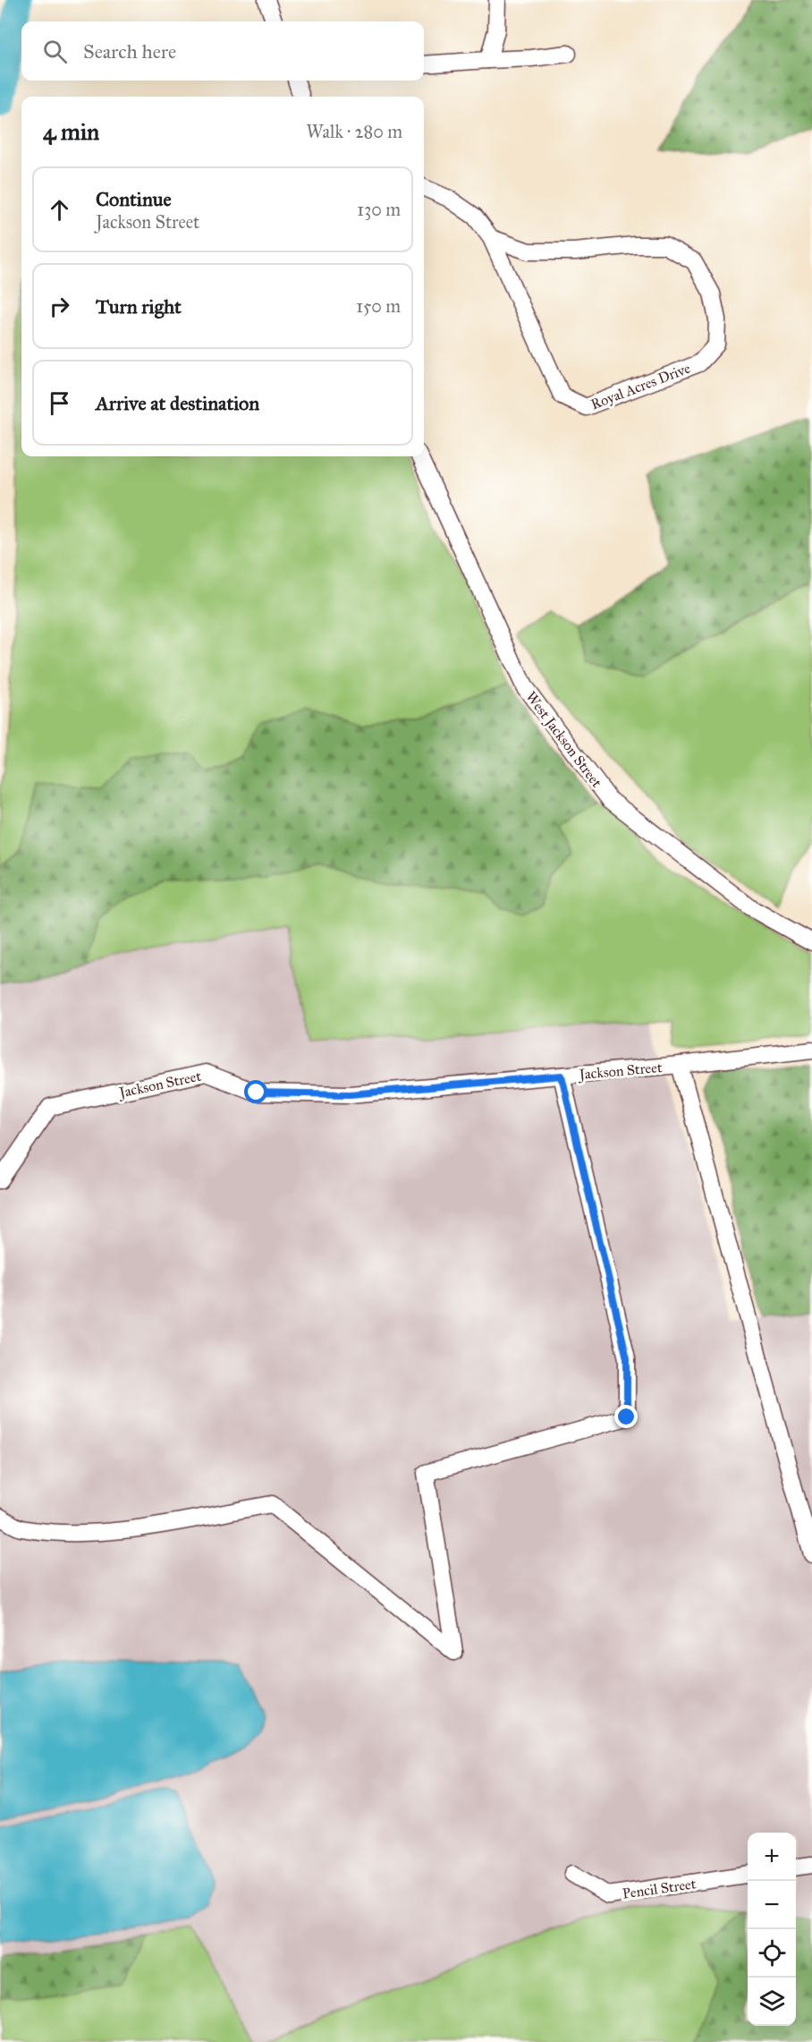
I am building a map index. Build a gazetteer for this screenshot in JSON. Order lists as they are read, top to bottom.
{
  "streets": {
    "street": [
      "Royal Acres Drive",
      "West Jackson Street",
      "Jackson Street",
      "Pencil Street"
    ]
  },
  "page": {
    "search": "Search here",
    "heading": ["4 min", "Walk · 280 m"],
    "list": [
      ["Continue", "Jackson Street", "130 m"],
      ["Turn right", "150 m"],
      "Arrive at destination"
    ],
    "map_buttons": ["+", "−"]
  }
}
